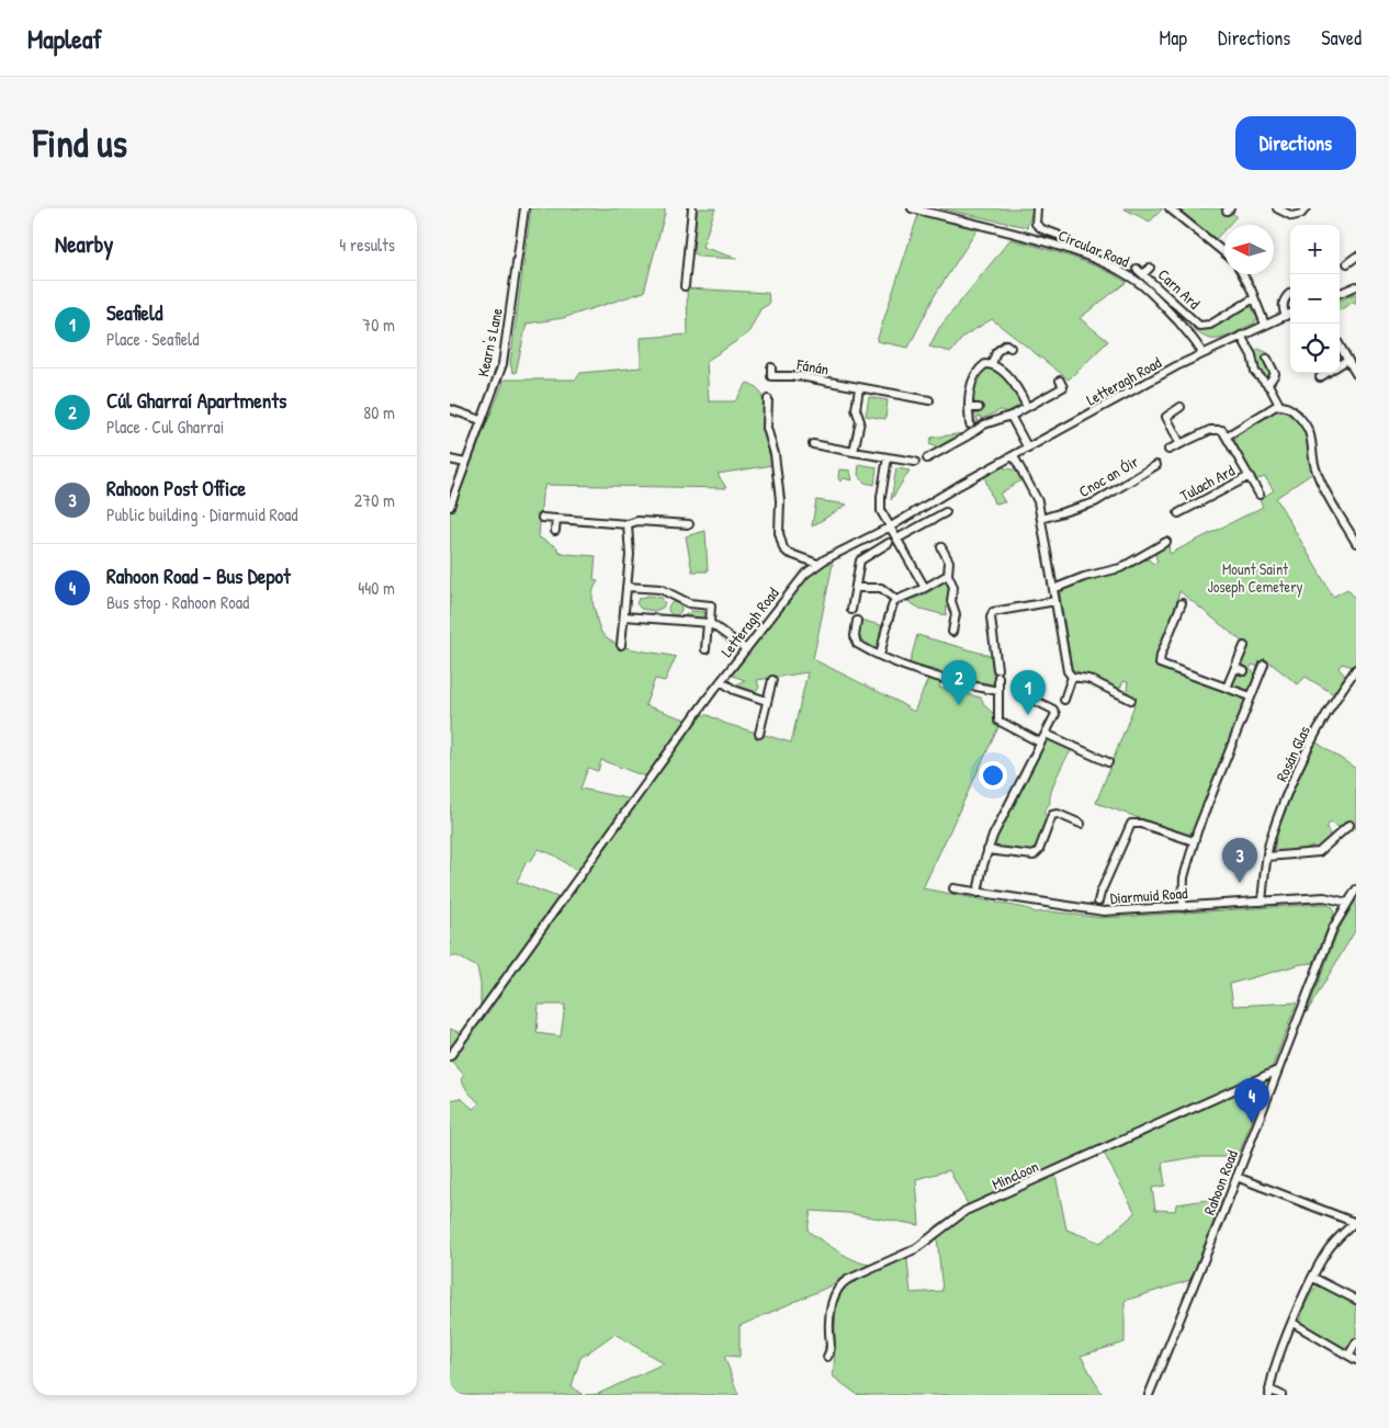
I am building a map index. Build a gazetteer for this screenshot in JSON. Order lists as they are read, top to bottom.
{
  "streets": {
    "street": [
      "Circular Road",
      "Carn Ard",
      "Kearn's Lane",
      "Fánán",
      "Letteragh Road",
      "Cnoc an Óir",
      "Tulach Ard",
      "Rosán Glas",
      "Diarmuid Road",
      "Mincloon",
      "Rahoon Road"
    ]
  },
  "crossings": [
    ["Circular Road", "Letteragh Road"],
    ["Rosán Glas", "Diarmuid Road"],
    ["Diarmuid Road", "Rahoon Road"],
    ["Mincloon", "Rahoon Road"]
  ],
  "parks": ["Mount Saint Joseph Cemetery"],
  "north": "left",
  "page": {
    "header": "Mapleaf",
    "nav": ["Map", "Directions", "Saved"],
    "buttons": "Directions",
    "title": "Find us",
    "heading": ["Nearby", "4 results"],
    "map_buttons": ["+", "−"],
    "list": [
      {
        "mark": "1",
        "name": "Seafield",
        "note": "Place · Seafield",
        "value": "70 m"
      },
      {
        "mark": "2",
        "name": "Cúl Gharraí Apartments",
        "note": "Place · Cul Gharrai",
        "value": "80 m"
      },
      {
        "mark": "3",
        "name": "Rahoon Post Office",
        "note": "Public building · Diarmuid Road",
        "value": "270 m"
      },
      {
        "mark": "4",
        "name": "Rahoon Road - Bus Depot",
        "note": "Bus stop · Rahoon Road",
        "value": "440 m"
      }
    ],
    "pins": [
      "2",
      "1",
      "3",
      "4"
    ]
  }
}
